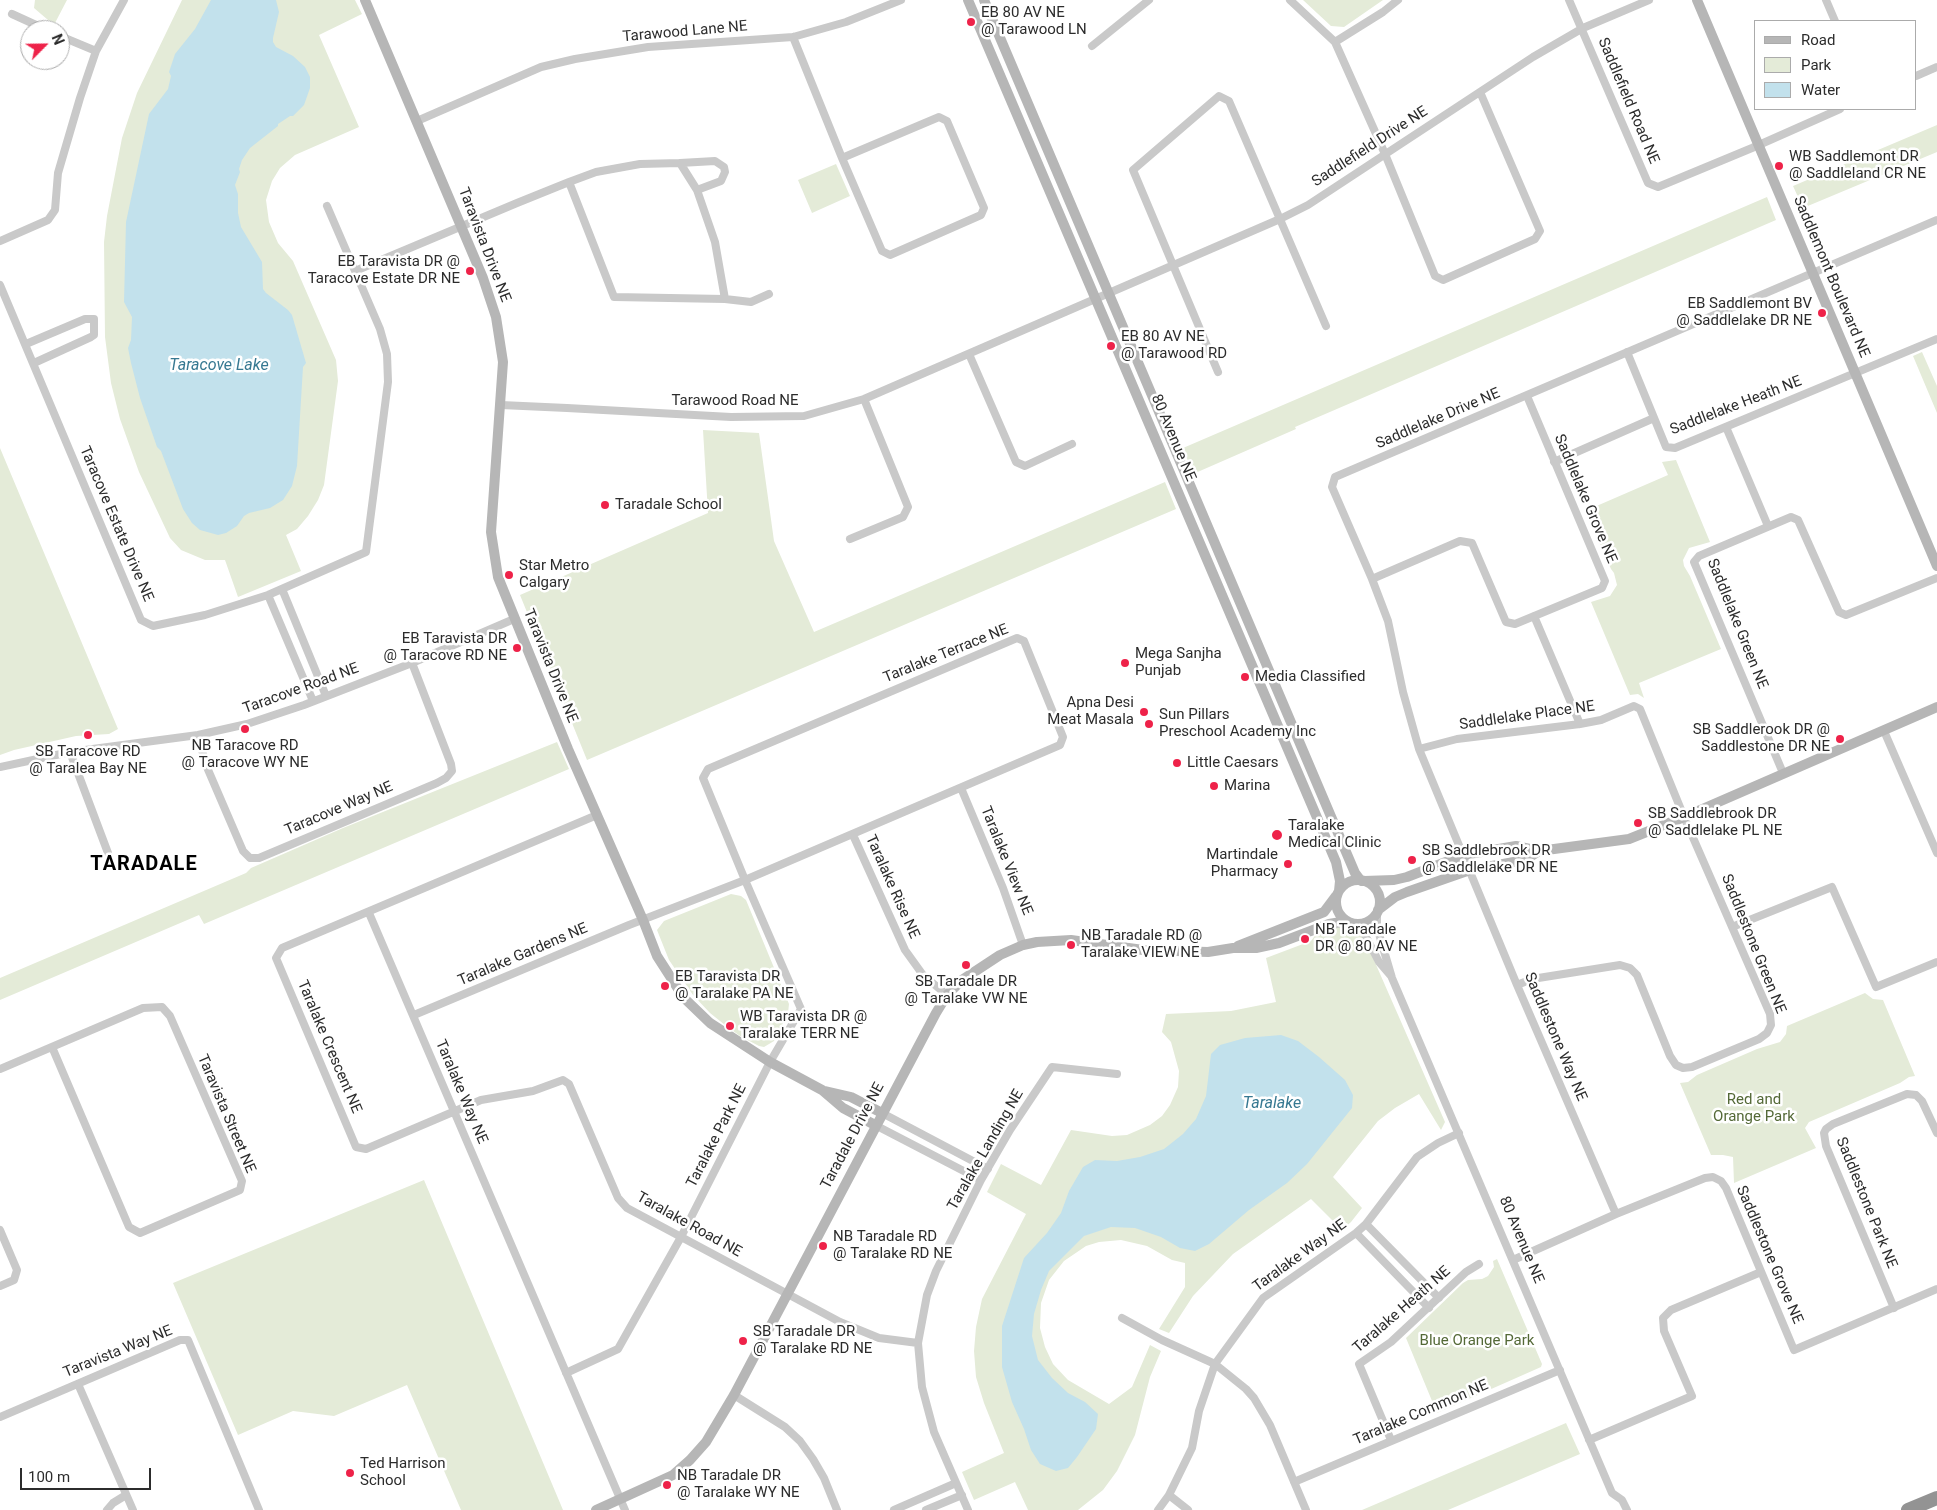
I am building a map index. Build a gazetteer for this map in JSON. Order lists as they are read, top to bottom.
{
  "streets": {
    "street": [
      "Tarawood Lane NE",
      "Saddlefield Road NE",
      "Saddlefield Drive NE",
      "Taravista Drive NE",
      "Saddlemont Boulevard NE",
      "Tarawood Road NE",
      "Saddlelake Heath NE",
      "Saddlelake Drive NE",
      "80 Avenue NE",
      "Saddlelake Grove NE",
      "Taracove Estate Drive NE",
      "Saddlelake Green NE",
      "Taralake Terrace NE",
      "Taracove Road NE",
      "Saddlelake Place NE",
      "Taracove Way NE",
      "Taralake View NE",
      "Taralake Rise NE",
      "Saddlestone Green NE",
      "Taralake Gardens NE",
      "Saddlestone Way NE",
      "Taralake Crescent NE",
      "Taralake Way NE",
      "Taravista Street NE",
      "Taralake Park NE",
      "Taradale Drive NE",
      "Taralake Landing NE",
      "Saddlestone Park NE",
      "Taralake Road NE",
      "Saddlestone Grove NE",
      "Taralake Heath NE",
      "Taravista Way NE",
      "Taralake Common NE"
    ]
  },
  "crossings": [
    ["Tarawood Lane NE", "Taravista Drive NE"],
    ["Saddlefield Road NE", "Saddlefield Drive NE"],
    ["Saddlefield Road NE", "Saddlemont Boulevard NE"],
    ["Saddlefield Drive NE", "Tarawood Road NE"],
    ["Saddlefield Drive NE", "80 Avenue NE"],
    ["Taravista Drive NE", "Tarawood Road NE"],
    ["Taravista Drive NE", "Taralake Terrace NE"],
    ["Taravista Drive NE", "Taracove Road NE"],
    ["Taravista Drive NE", "Taralake Gardens NE"],
    ["Taravista Drive NE", "Taralake Park NE"],
    ["Taravista Drive NE", "Taradale Drive NE"],
    ["Saddlemont Boulevard NE", "Saddlelake Heath NE"],
    ["Saddlemont Boulevard NE", "Saddlelake Drive NE"],
    ["Tarawood Road NE", "80 Avenue NE"],
    ["Saddlelake Heath NE", "Saddlelake Drive NE"],
    ["Saddlelake Drive NE", "Saddlelake Grove NE"],
    ["Saddlelake Drive NE", "Saddlelake Place NE"],
    ["Saddlelake Drive NE", "Saddlestone Way NE"],
    ["80 Avenue NE", "Taralake Way NE"],
    ["80 Avenue NE", "Taradale Drive NE"],
    ["80 Avenue NE", "Saddlestone Grove NE"],
    ["80 Avenue NE", "Taralake Common NE"],
    ["Taralake Terrace NE", "Taralake View NE"],
    ["Taralake Terrace NE", "Taralake Rise NE"],
    ["Taralake Terrace NE", "Taralake Gardens NE"],
    ["Taralake Terrace NE", "Taralake Park NE"],
    ["Taracove Road NE", "Taracove Way NE"],
    ["Saddlelake Place NE", "Saddlestone Green NE"],
    ["Taralake View NE", "Taradale Drive NE"],
    ["Taralake Rise NE", "Taradale Drive NE"],
    ["Saddlestone Green NE", "Saddlestone Way NE"],
    ["Taralake Gardens NE", "Taralake Way NE"],
    ["Saddlestone Way NE", "Saddlestone Grove NE"],
    ["Taralake Crescent NE", "Taralake Way NE"],
    ["Taralake Crescent NE", "Taralake Road NE"],
    ["Taralake Way NE", "Taralake Park NE"],
    ["Taralake Way NE", "Taradale Drive NE"],
    ["Taralake Way NE", "Taralake Road NE"],
    ["Taralake Park NE", "Taralake Road NE"],
    ["Taradale Drive NE", "Taralake Road NE"],
    ["Taralake Landing NE", "Taralake Road NE"],
    ["Saddlestone Park NE", "Saddlestone Grove NE"],
    ["Taralake Heath NE", "Taralake Common NE"]
  ],
  "districts": ["TARADALE"],
  "water": ["Taracove Lake", "Taralake"],
  "parks": ["Red and Orange Park", "Blue Orange Park"],
  "places": [
    "EB 80 AV NE @ Tarawood LN",
    "WB Saddlemont DR @ Saddleland CR NE",
    "EB Taravista DR @ Taracove Estate DR NE",
    "EB Saddlemont BV @ Saddlelake DR NE",
    "EB 80 AV NE @ Tarawood RD",
    "Taradale School",
    "Star Metro Calgary",
    "EB Taravista DR @ Taracove RD NE",
    "Mega Sanjha Punjab",
    "Media Classified",
    "Apna Desi Meat Masala",
    "Sun Pillars Preschool Academy Inc",
    "NB Taracove RD @ Taracove WY NE",
    "SB Taracove RD @ Taralea Bay NE",
    "SB Saddlerook DR @ Saddlestone DR NE",
    "Little Caesars",
    "Marina",
    "SB Saddlebrook DR @ Saddlelake PL NE",
    "Taralake Medical Clinic",
    "SB Saddlebrook DR @ Saddlelake DR NE",
    "Martindale Pharmacy",
    "NB Taradale DR @ 80 AV NE",
    "NB Taradale RD @ Taralake VIEW NE",
    "SB Taradale DR @ Taralake VW NE",
    "EB Taravista DR @ Taralake PA NE",
    "WB Taravista DR @ Taralake TERR NE",
    "NB Taradale RD @ Taralake RD NE",
    "SB Taradale DR @ Taralake RD NE",
    "Ted Harrison School",
    "NB Taradale DR @ Taralake WY NE"
  ],
  "legend": ["Road", "Park", "Water"],
  "scale_bar": "100 m",
  "north": "top right"
}
